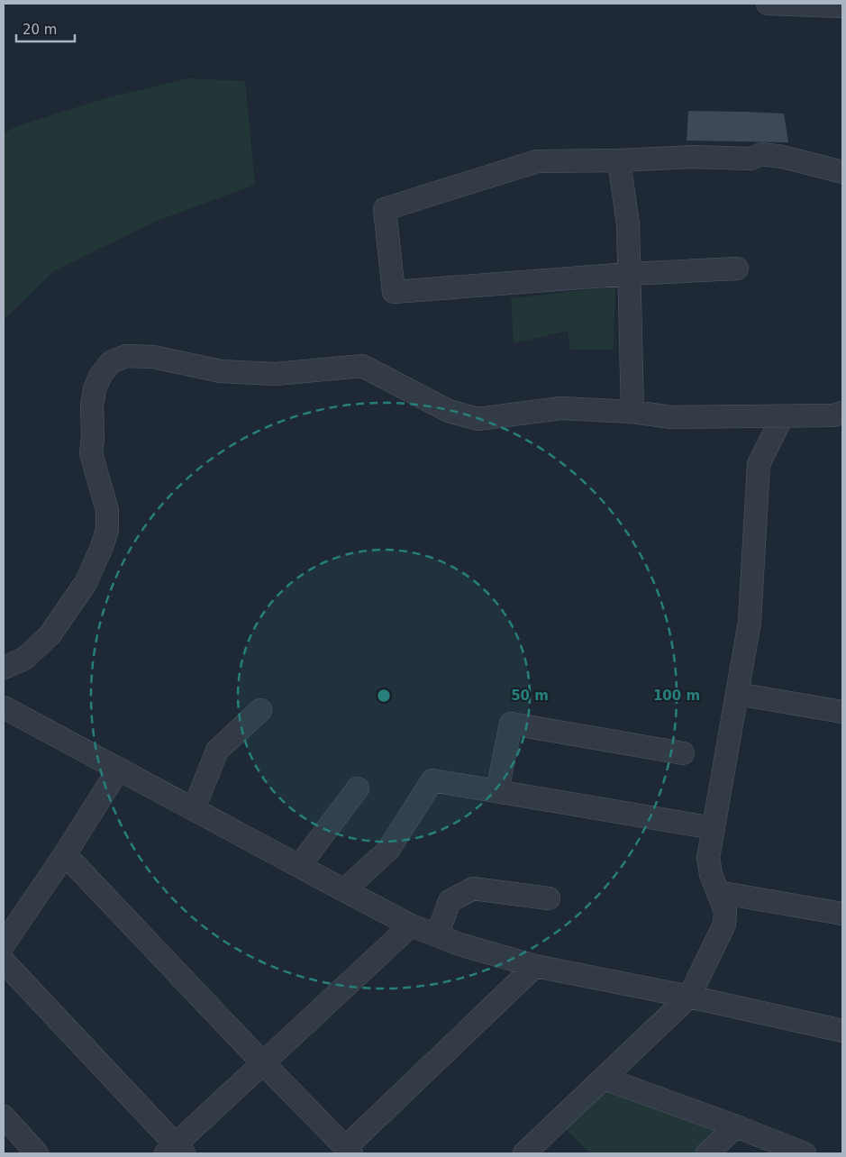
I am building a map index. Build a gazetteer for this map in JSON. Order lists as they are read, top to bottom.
{
  "scale_bar": "20 m",
  "rings": ["50 m", "100 m"]
}
